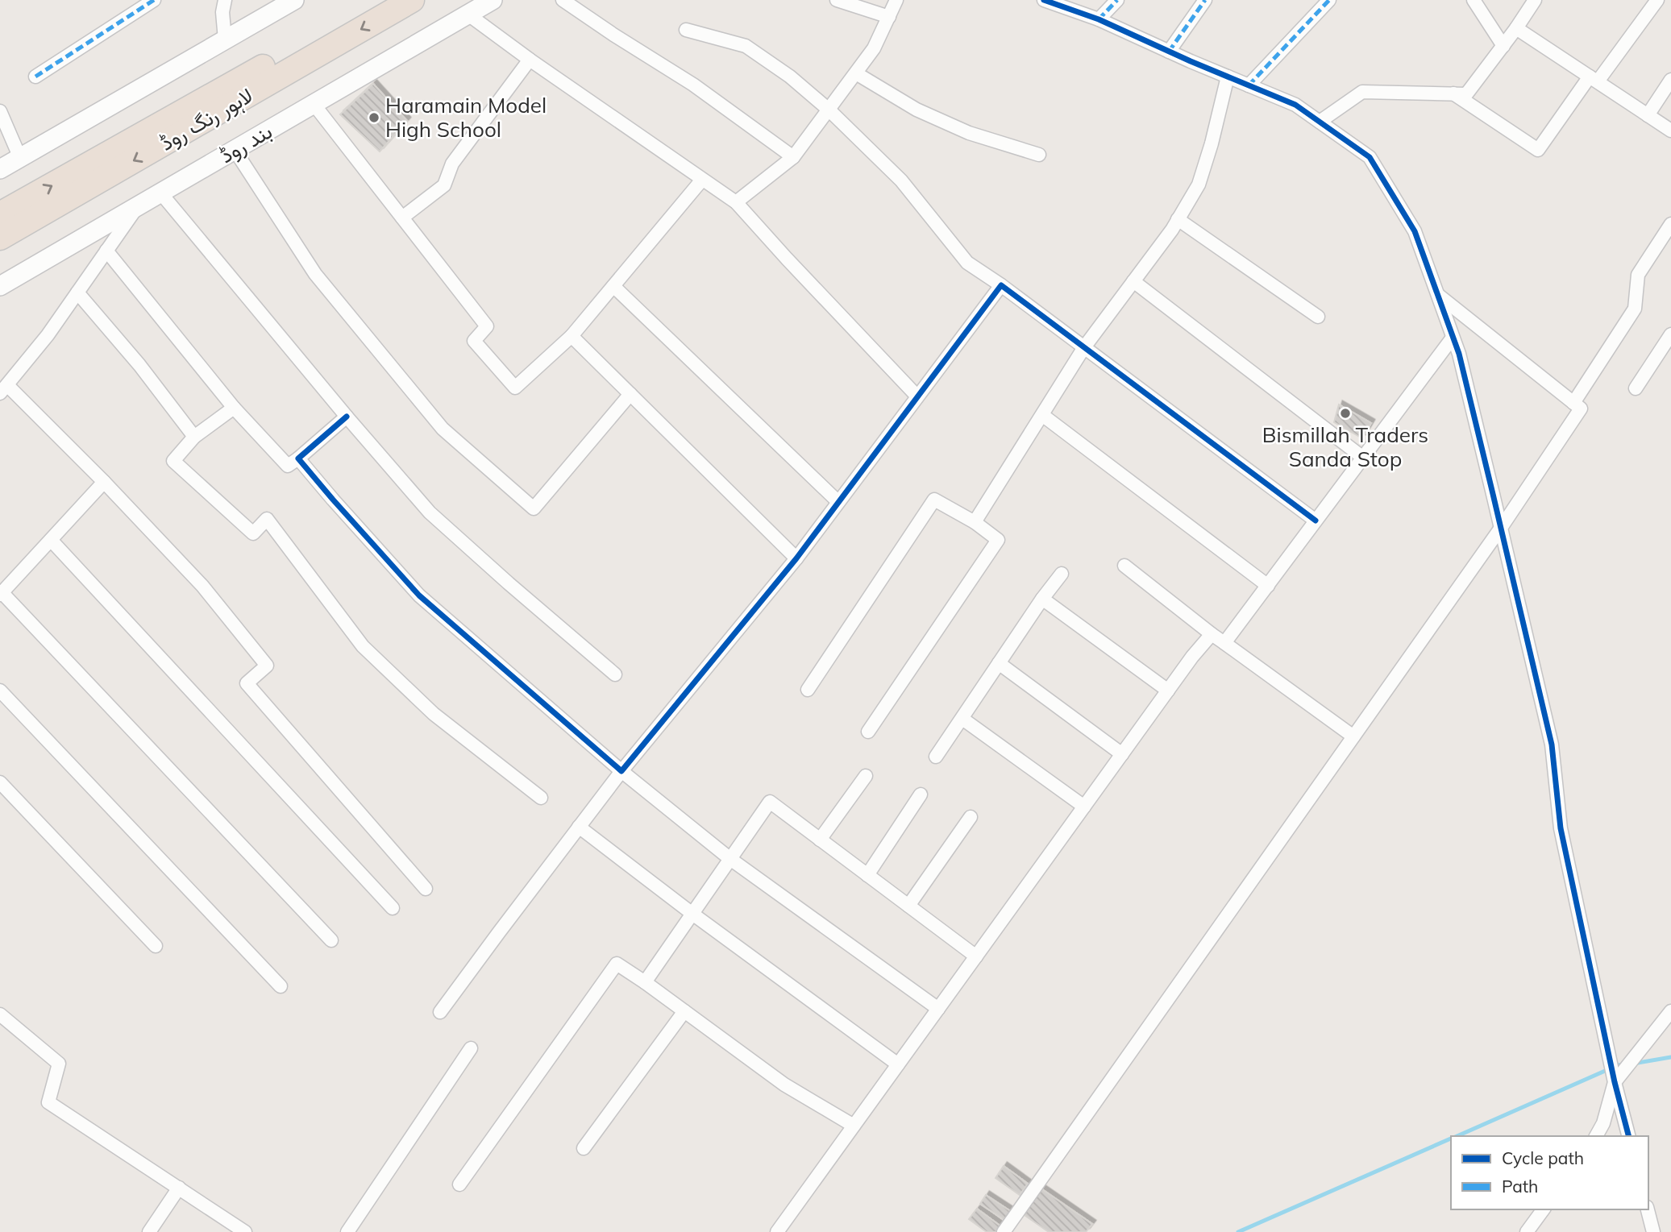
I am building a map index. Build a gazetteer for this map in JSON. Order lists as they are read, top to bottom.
{
  "streets": {
    "highway": ["لاہور رنگ روڈ"],
    "main road": ["بند روڈ"]
  },
  "places": ["Haramain Model High School", "Bismillah Traders Sanda Stop"],
  "legend": ["Cycle path", "Path"]
}
